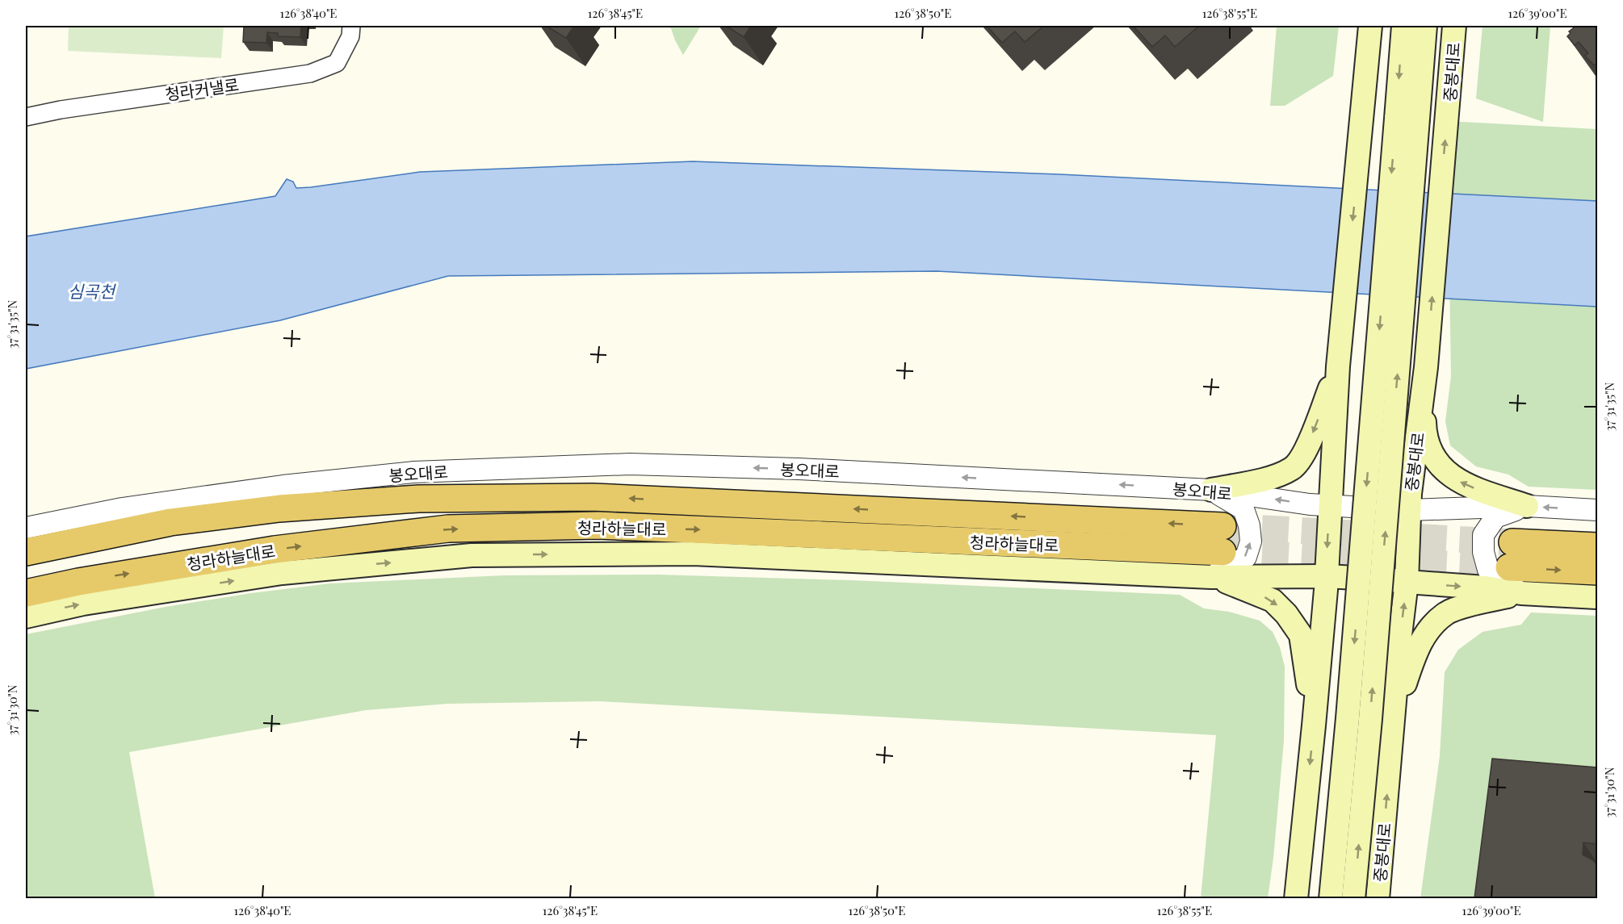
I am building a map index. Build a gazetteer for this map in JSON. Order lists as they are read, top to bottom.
{
  "streets": {
    "highway": ["청라하늘대로"],
    "main road": ["중봉대로"],
    "street": ["청라커낼로", "봉오대로"]
  },
  "crossings": [
    ["중봉대로", "봉오대로"]
  ],
  "one_way": ["봉오대로"],
  "water": ["심곡천"],
  "coordinates": [
    "126°38'40\"E",
    "126°38'45\"E",
    "126°38'50\"E",
    "126°38'55\"E",
    "126°39'00\"E",
    "37°31'35\"N",
    "37°31'30\"N"
  ]
}
